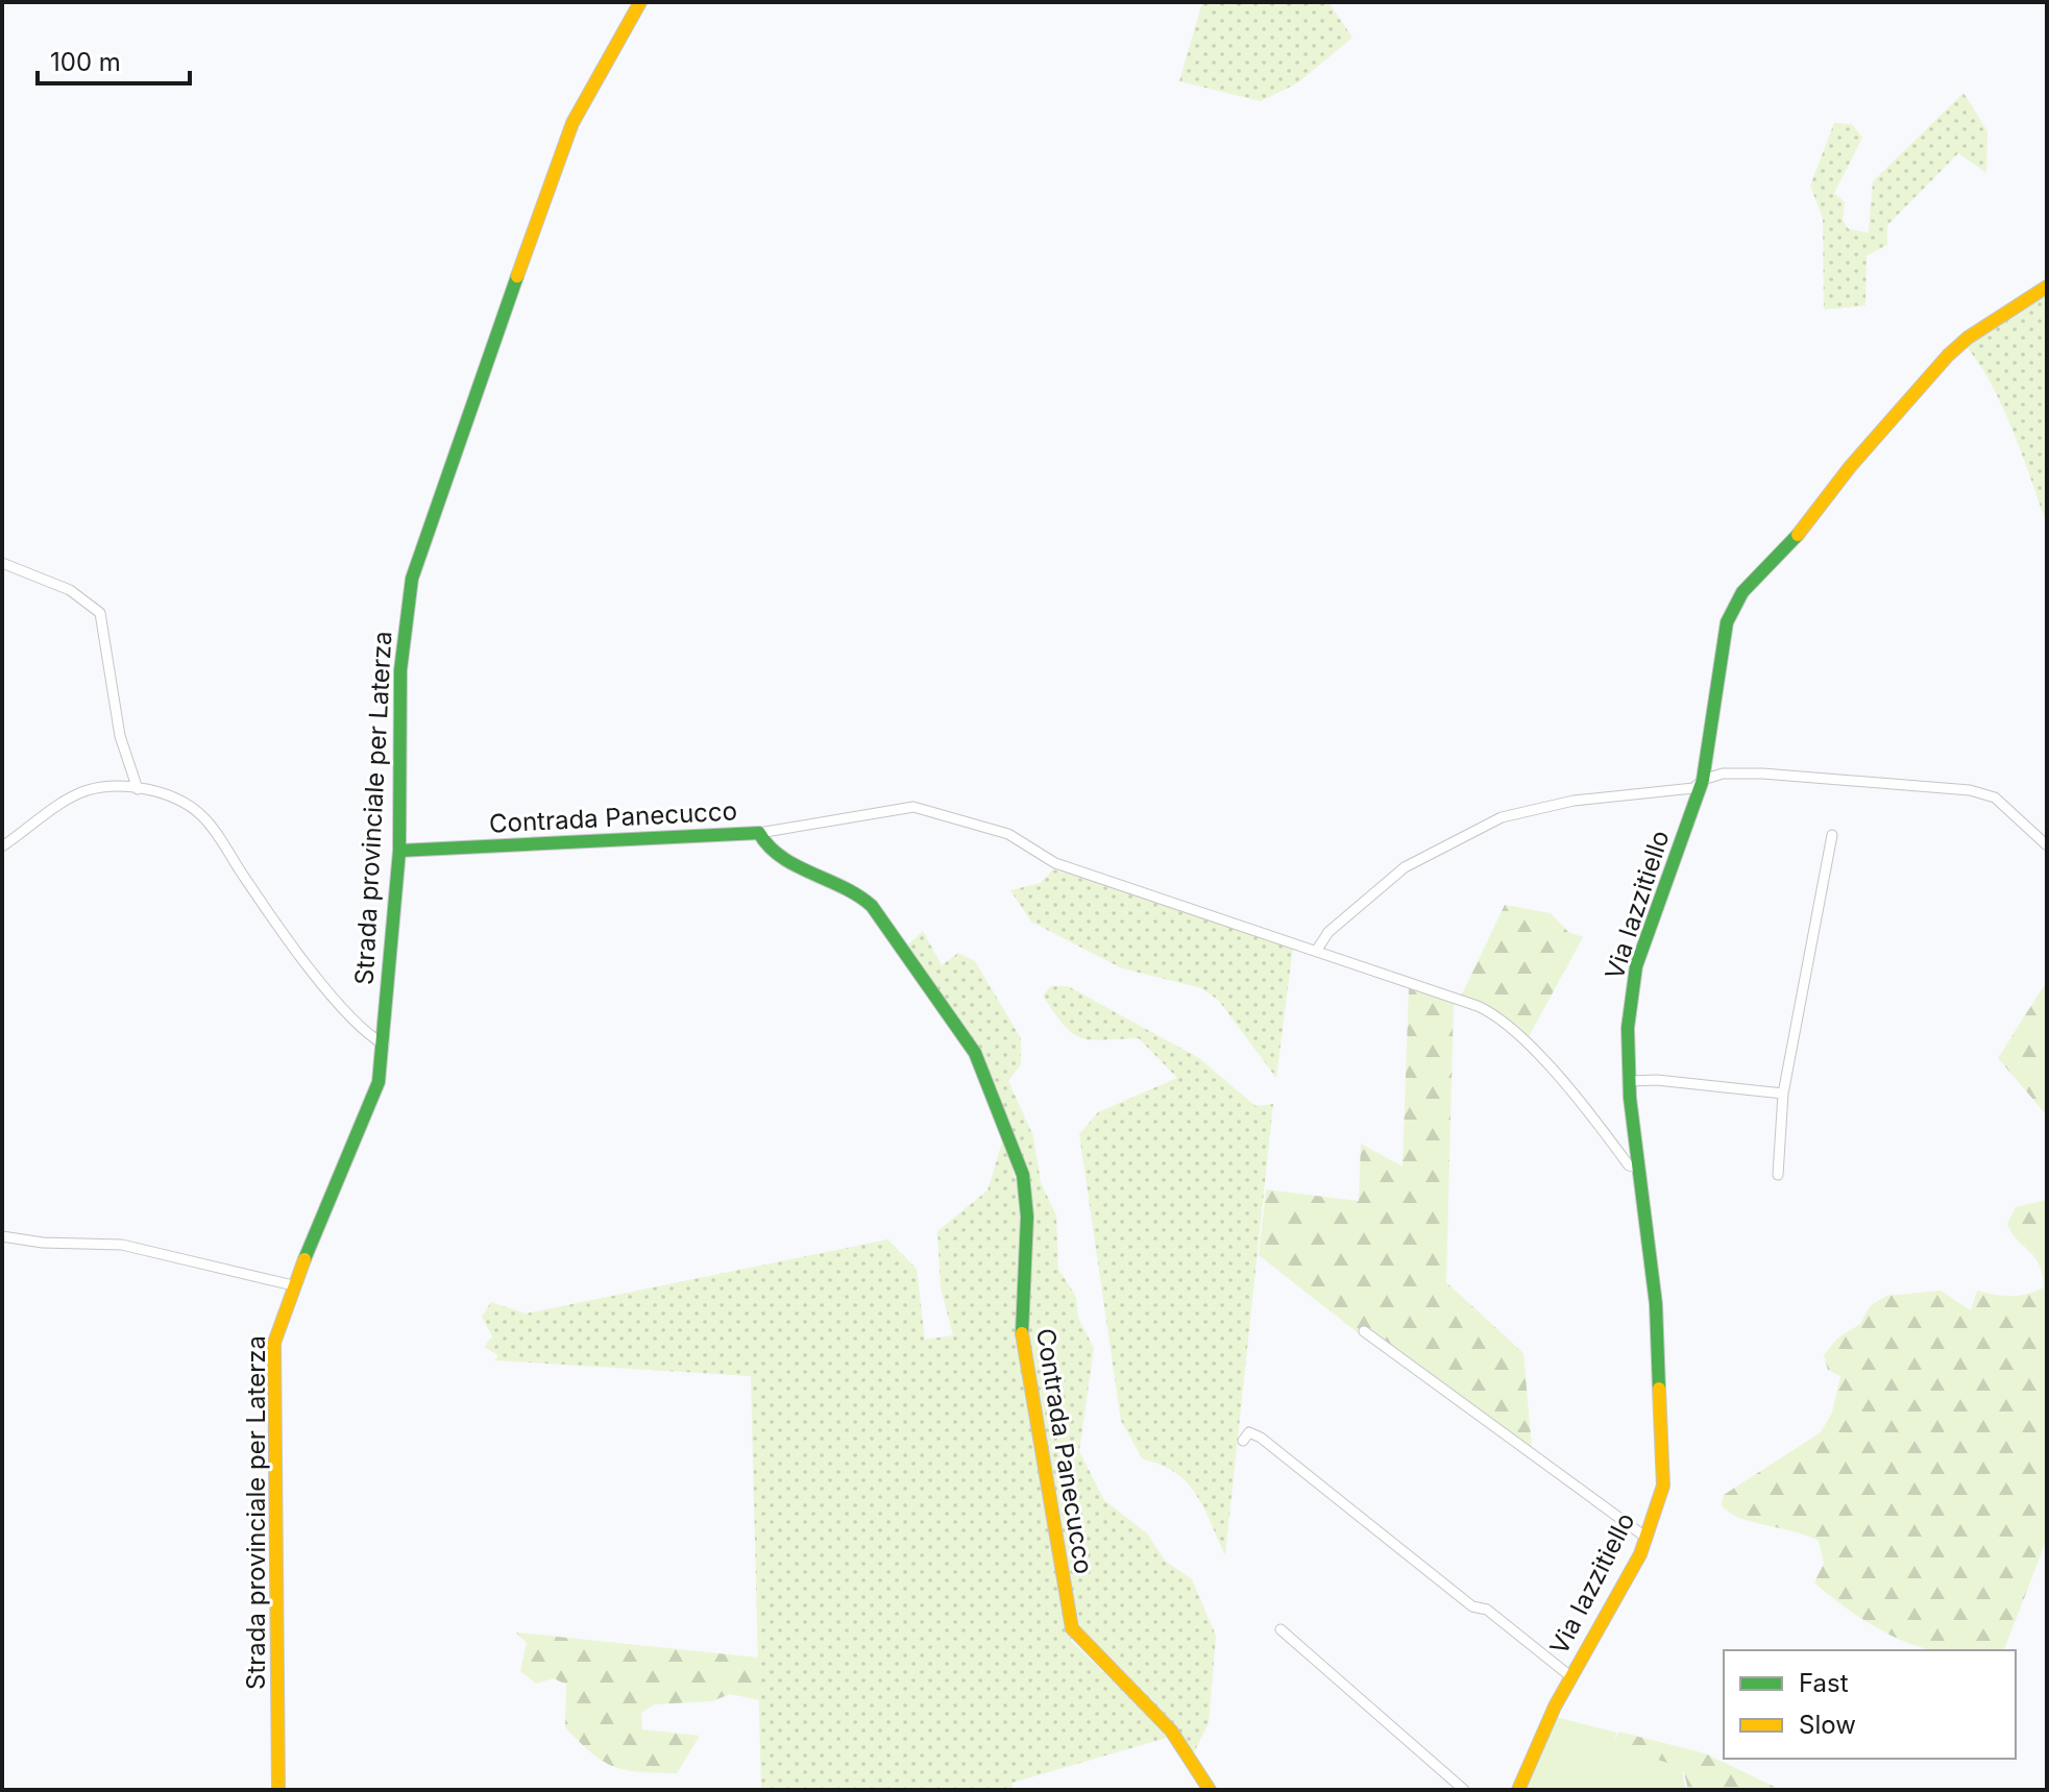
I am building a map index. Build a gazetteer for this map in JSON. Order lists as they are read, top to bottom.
{
  "streets": {
    "street": ["Strada provinciale per Laterza", "Contrada Panecucco", "Via Iazzitiello"]
  },
  "crossings": [
    ["Strada provinciale per Laterza", "Contrada Panecucco"]
  ],
  "legend": ["Fast", "Slow"],
  "scale_bar": "100 m"
}
